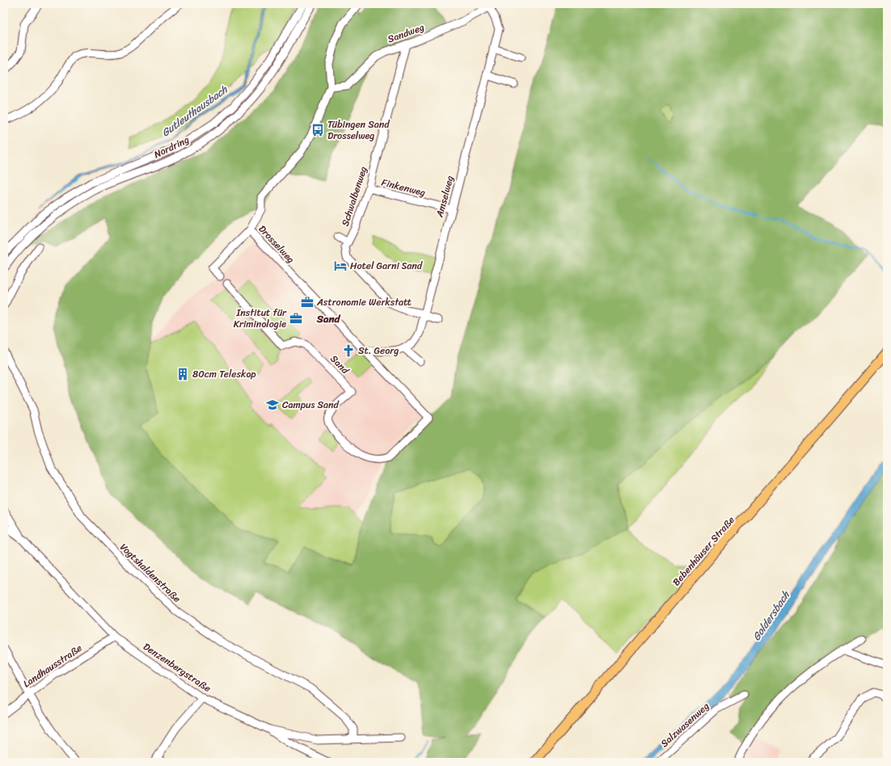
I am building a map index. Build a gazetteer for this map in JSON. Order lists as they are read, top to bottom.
{
  "streets": {
    "main road": ["Bebenhäuser Straße"],
    "street": [
      "Sandweg",
      "Nordring",
      "Finkenweg",
      "Schwalbenweg",
      "Amselweg",
      "Drosselweg",
      "Sand",
      "Vogtshaldenstraße",
      "Landhausstraße",
      "Denzenbergstraße",
      "Salzwasenweg"
    ]
  },
  "crossings": [
    ["Sandweg", "Schwalbenweg"],
    ["Sandweg", "Amselweg"],
    ["Sandweg", "Drosselweg"],
    ["Finkenweg", "Schwalbenweg"],
    ["Finkenweg", "Amselweg"],
    ["Schwalbenweg", "Amselweg"],
    ["Amselweg", "Drosselweg"],
    ["Drosselweg", "Sand"],
    ["Vogtshaldenstraße", "Denzenbergstraße"],
    ["Landhausstraße", "Denzenbergstraße"]
  ],
  "districts": ["Sand"],
  "water": ["Gutleuthausbach", "Goldersbach"],
  "places": {
    "bus stop": ["Tübingen Sand Drosselweg"],
    "hotel": ["Hotel Garni Sand"],
    "office": ["Astronomie Werkstatt", "Institut für Kriminologie"],
    "church": ["St. Georg"],
    "building": ["80cm Teleskop"],
    "school or university": ["Campus Sand"]
  }
}
